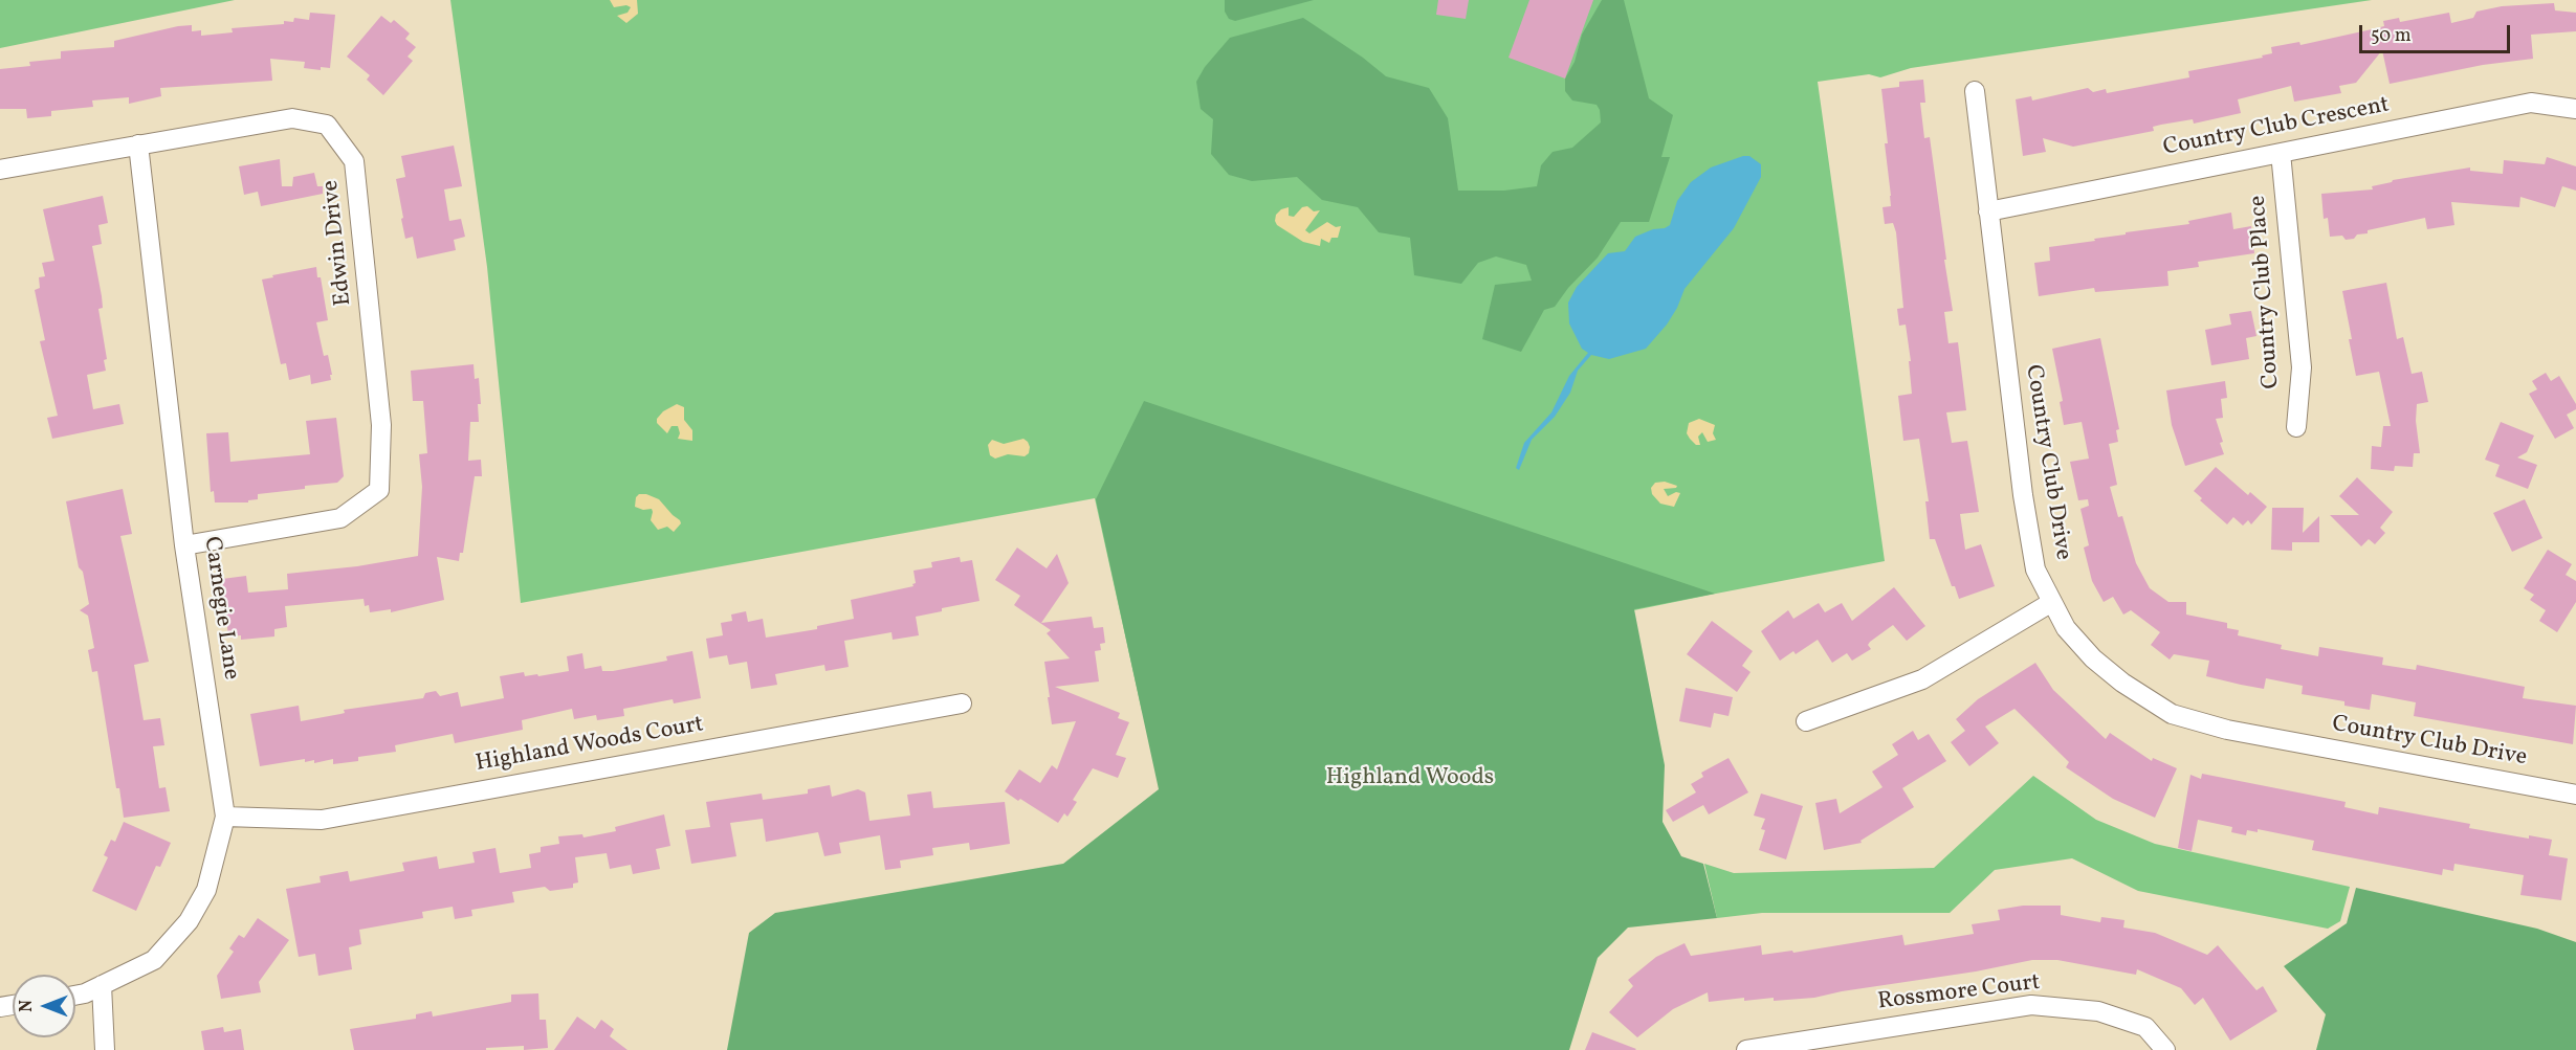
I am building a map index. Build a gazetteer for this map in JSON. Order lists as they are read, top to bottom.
{
  "streets": {
    "street": [
      "Country Club Crescent",
      "Edwin Drive",
      "Country Club Place",
      "Country Club Drive",
      "Carnegie Lane",
      "Highland Woods Court",
      "Rossmore Court"
    ]
  },
  "crossings": [
    ["Country Club Crescent", "Country Club Place"],
    ["Country Club Crescent", "Country Club Drive"],
    ["Edwin Drive", "Carnegie Lane"],
    ["Carnegie Lane", "Highland Woods Court"]
  ],
  "parks": ["Highland Woods"],
  "scale_bar": "50 m",
  "north": "left"
}
